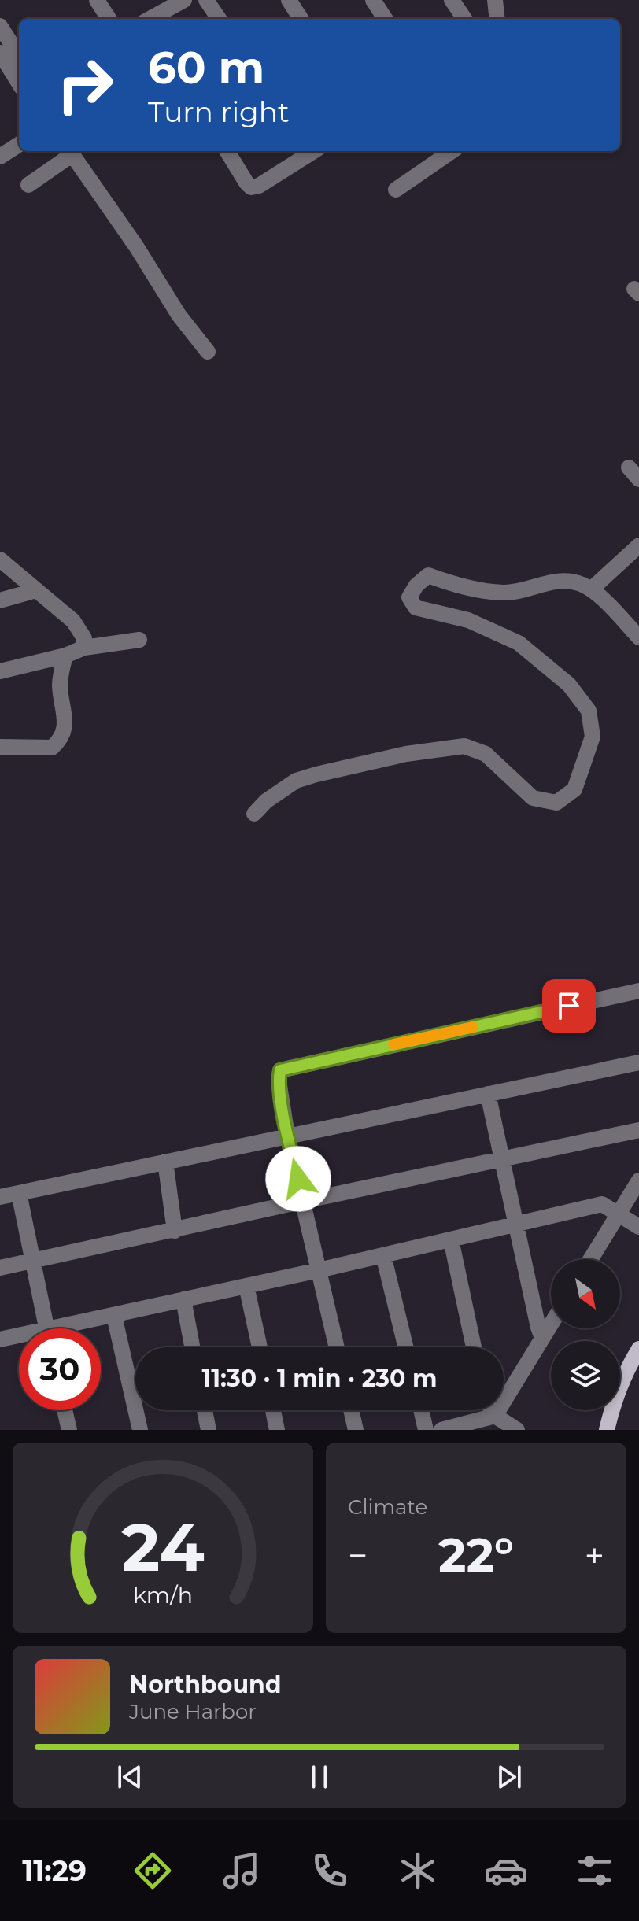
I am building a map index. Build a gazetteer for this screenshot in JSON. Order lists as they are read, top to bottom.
{
  "north": "bottom right",
  "page": {
    "turn": ["60 m", "Turn right"],
    "limit": "30",
    "trip": "11:30 · 1 min · 230 m",
    "tile": "Climate",
    "heat": ["−", "22°", "+"],
    "song": ["Northbound", "June Harbor"],
    "tabs": "11:29",
    "gauge": ["24", "km/h"]
  }
}
